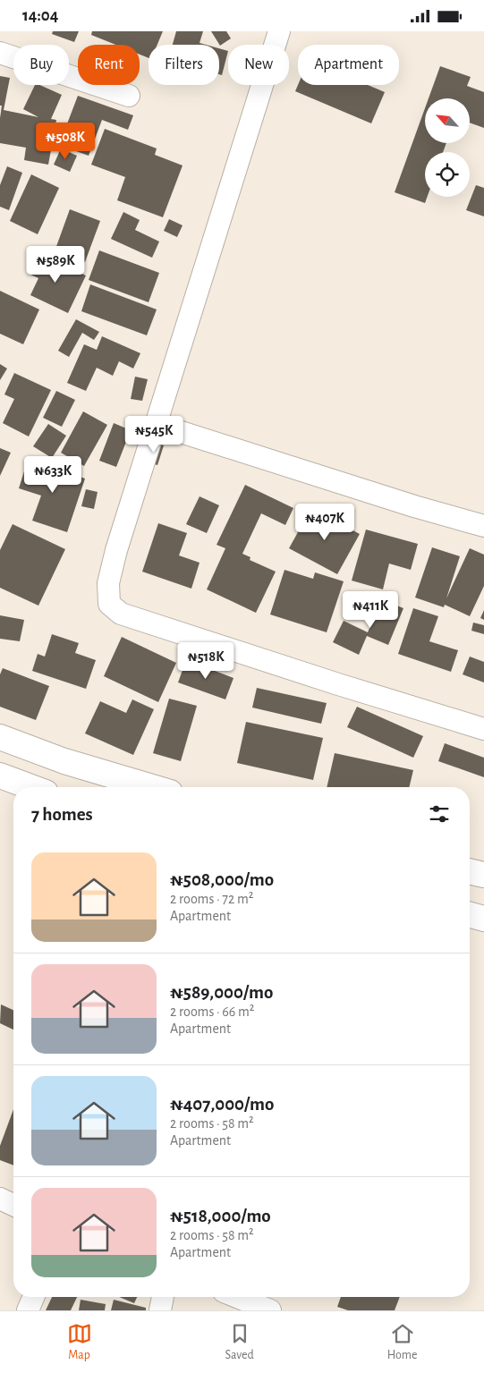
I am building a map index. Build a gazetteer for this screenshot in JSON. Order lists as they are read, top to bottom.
{
  "north": "top left",
  "page": {
    "status": "14:04",
    "chip": [
      "Buy",
      "Rent",
      "Filters",
      "New",
      "Apartment"
    ],
    "price": [
      "₦508K",
      "₦589K",
      "₦545K",
      "₦633K",
      "₦407K",
      "₦411K",
      "₦518K"
    ],
    "heading": "7 homes",
    "list": [
      {
        "name": "₦508,000/mo",
        "note": "2 rooms · 72 m² · Apartment"
      },
      {
        "name": "₦589,000/mo",
        "note": "2 rooms · 66 m² · Apartment"
      },
      {
        "name": "₦407,000/mo",
        "note": "2 rooms · 58 m² · Apartment"
      },
      {
        "name": "₦518,000/mo",
        "note": "2 rooms · 58 m² · Apartment"
      }
    ],
    "tabs": ["Map", "Saved", "Home"]
  }
}
